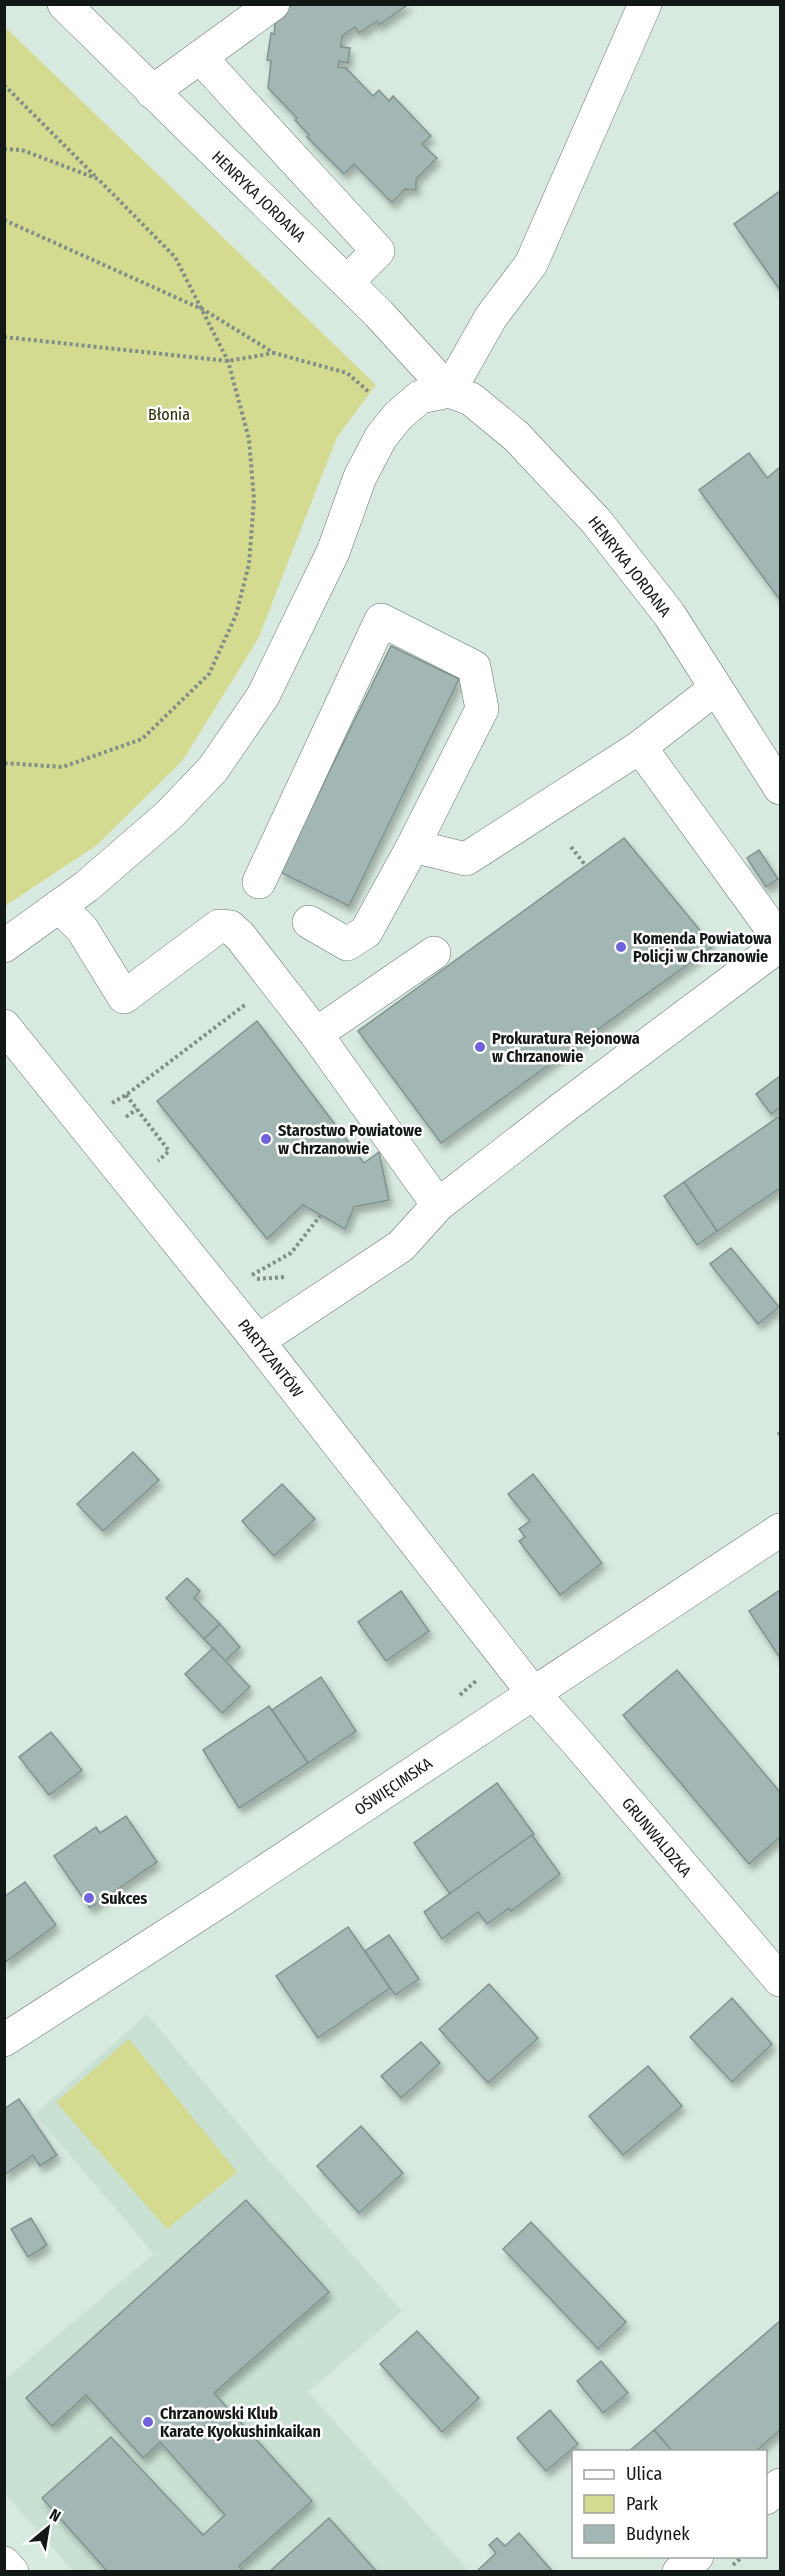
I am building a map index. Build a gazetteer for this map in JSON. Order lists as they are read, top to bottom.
{
  "streets": {
    "street": [
      "HENRYKA JORDANA",
      "PARTYZANTÓW",
      "OŚWIĘCIMSKA",
      "GRUNWALDZKA"
    ]
  },
  "crossings": [
    ["PARTYZANTÓW", "OŚWIĘCIMSKA"],
    ["PARTYZANTÓW", "GRUNWALDZKA"],
    ["OŚWIĘCIMSKA", "GRUNWALDZKA"]
  ],
  "parks": ["Błonia"],
  "places": [
    "Komenda Powiatowa Policji w Chrzanowie",
    "Prokuratura Rejonowa w Chrzanowie",
    "Starostwo Powiatowe w Chrzanowie",
    "Sukces",
    "Chrzanowski Klub Karate Kyokushinkaikan"
  ],
  "legend": ["Ulica", "Park", "Budynek"],
  "north": "top right"
}
